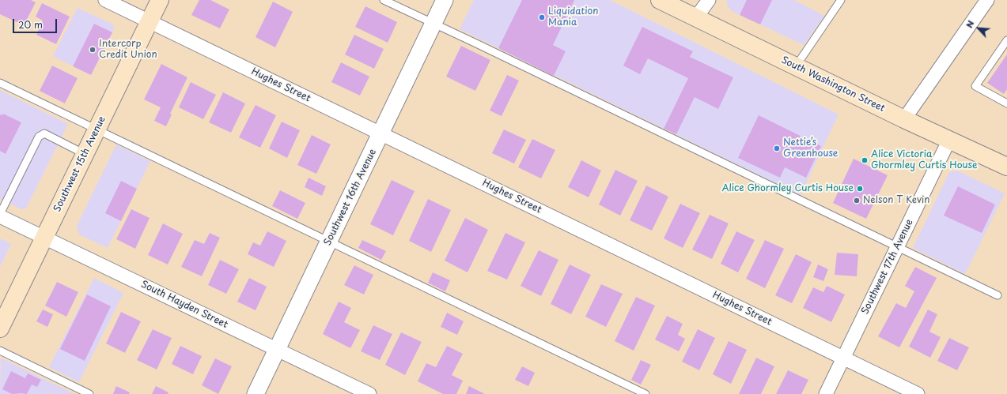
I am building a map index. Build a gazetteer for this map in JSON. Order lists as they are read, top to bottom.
{
  "streets": {
    "main road": ["South Washington Street", "Southwest 15th Avenue"],
    "street": [
      "Hughes Street",
      "Southwest 16th Avenue",
      "Southwest 17th Avenue",
      "South Hayden Street"
    ]
  },
  "crossings": [
    ["South Washington Street", "Southwest 17th Avenue"],
    ["Hughes Street", "Southwest 15th Avenue"],
    ["Hughes Street", "Southwest 16th Avenue"],
    ["Hughes Street", "Southwest 17th Avenue"],
    ["Southwest 15th Avenue", "South Hayden Street"],
    ["Southwest 16th Avenue", "South Hayden Street"]
  ],
  "places": [
    "Liquidation Mania",
    "Intercorp Credit Union",
    "Nettie’s Greenhouse",
    "Alice Victoria Ghormley Curtis House",
    "Alice Ghormley Curtis House",
    "Nelson T Kevin"
  ],
  "scale_bar": "20 m",
  "north": "top left"
}
